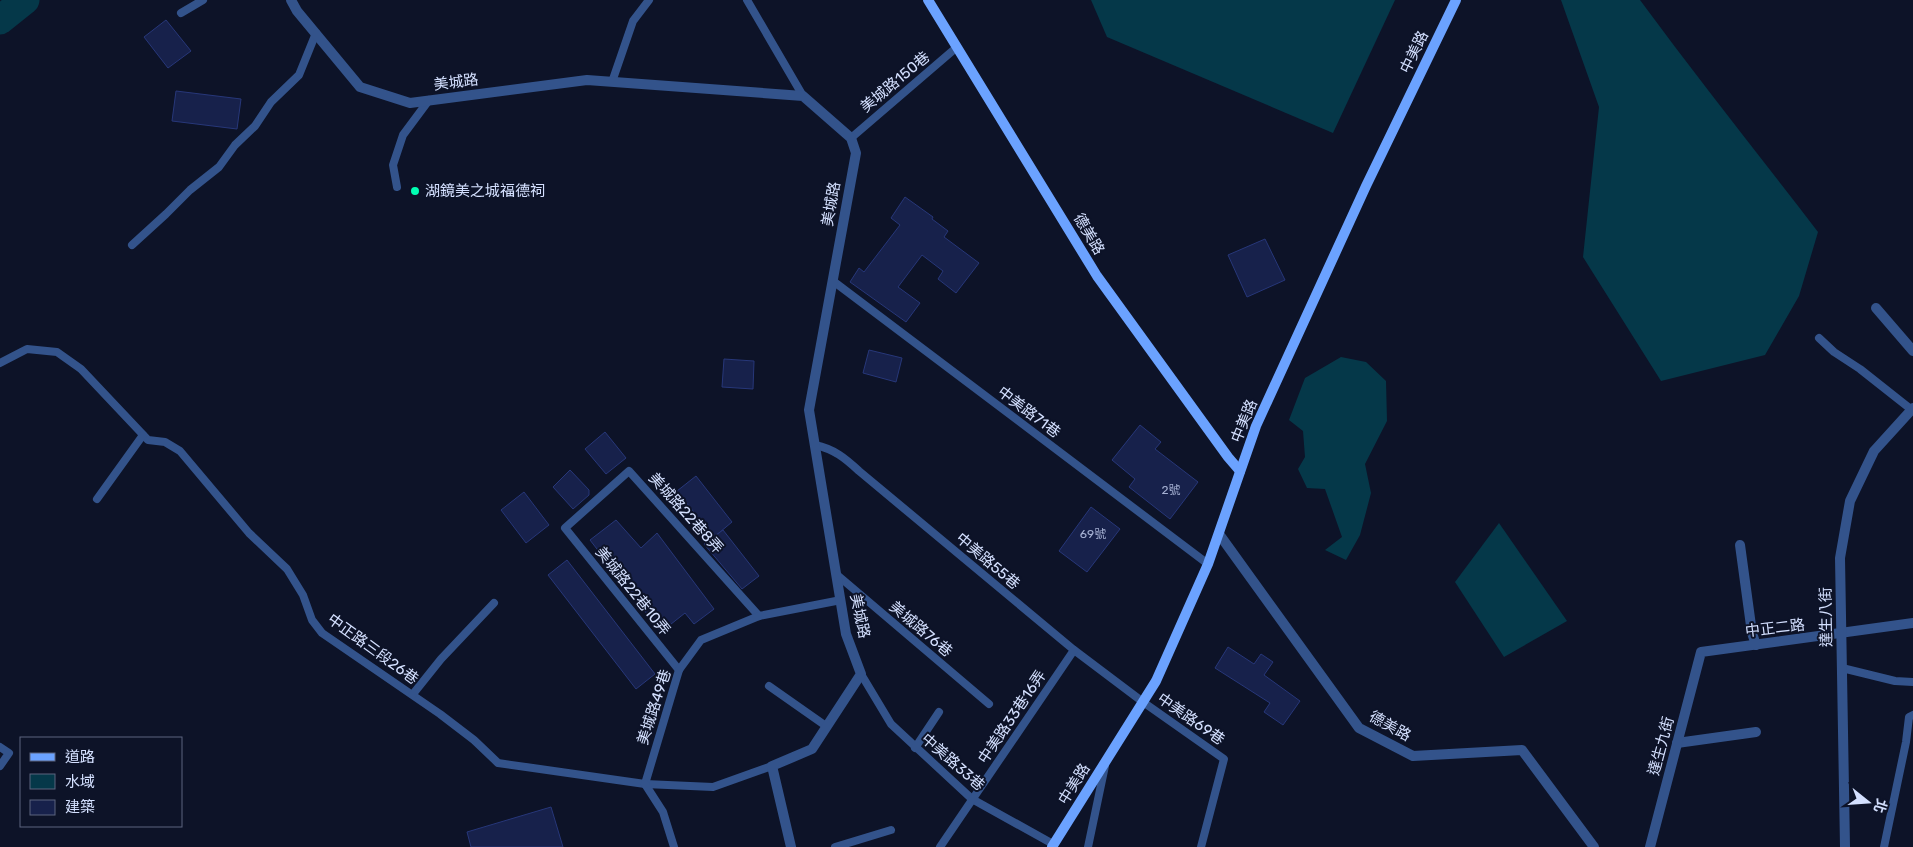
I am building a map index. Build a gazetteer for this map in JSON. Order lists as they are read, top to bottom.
{
  "streets": {
    "street": [
      "中美路",
      "美城路",
      "德美路",
      "達生八街",
      "中正二路",
      "達生九街"
    ],
    "lane": [
      "美城路150巷",
      "中美路71巷",
      "美城路22巷8弄",
      "中美路55巷",
      "美城路22巷10弄",
      "美城路76巷",
      "中正路三段26巷",
      "美城路49巷",
      "中美路33巷16弄",
      "中美路69巷",
      "中美路33巷"
    ]
  },
  "crossings": [
    ["中美路", "德美路"],
    ["中美路", "中美路71巷"],
    ["中美路", "中美路55巷"],
    ["中美路", "中美路69巷"],
    ["中美路", "中美路33巷"],
    ["美城路", "美城路150巷"],
    ["美城路", "中美路71巷"],
    ["美城路", "中美路55巷"],
    ["美城路", "美城路76巷"],
    ["美城路", "美城路49巷"],
    ["美城路", "中美路33巷"],
    ["美城路150巷", "德美路"],
    ["美城路22巷8弄", "美城路22巷10弄"],
    ["美城路22巷8弄", "美城路49巷"],
    ["中美路55巷", "中美路33巷16弄"],
    ["中美路55巷", "中美路69巷"],
    ["美城路22巷10弄", "美城路49巷"],
    ["達生八街", "中正二路"],
    ["中正二路", "達生九街"],
    ["中正路三段26巷", "美城路49巷"],
    ["中美路33巷16弄", "中美路33巷"]
  ],
  "places": ["湖鏡美之城福德祠"],
  "house_numbers": ["2號", "69號"],
  "legend": ["道路", "水域", "建築"],
  "north": "right"
}
